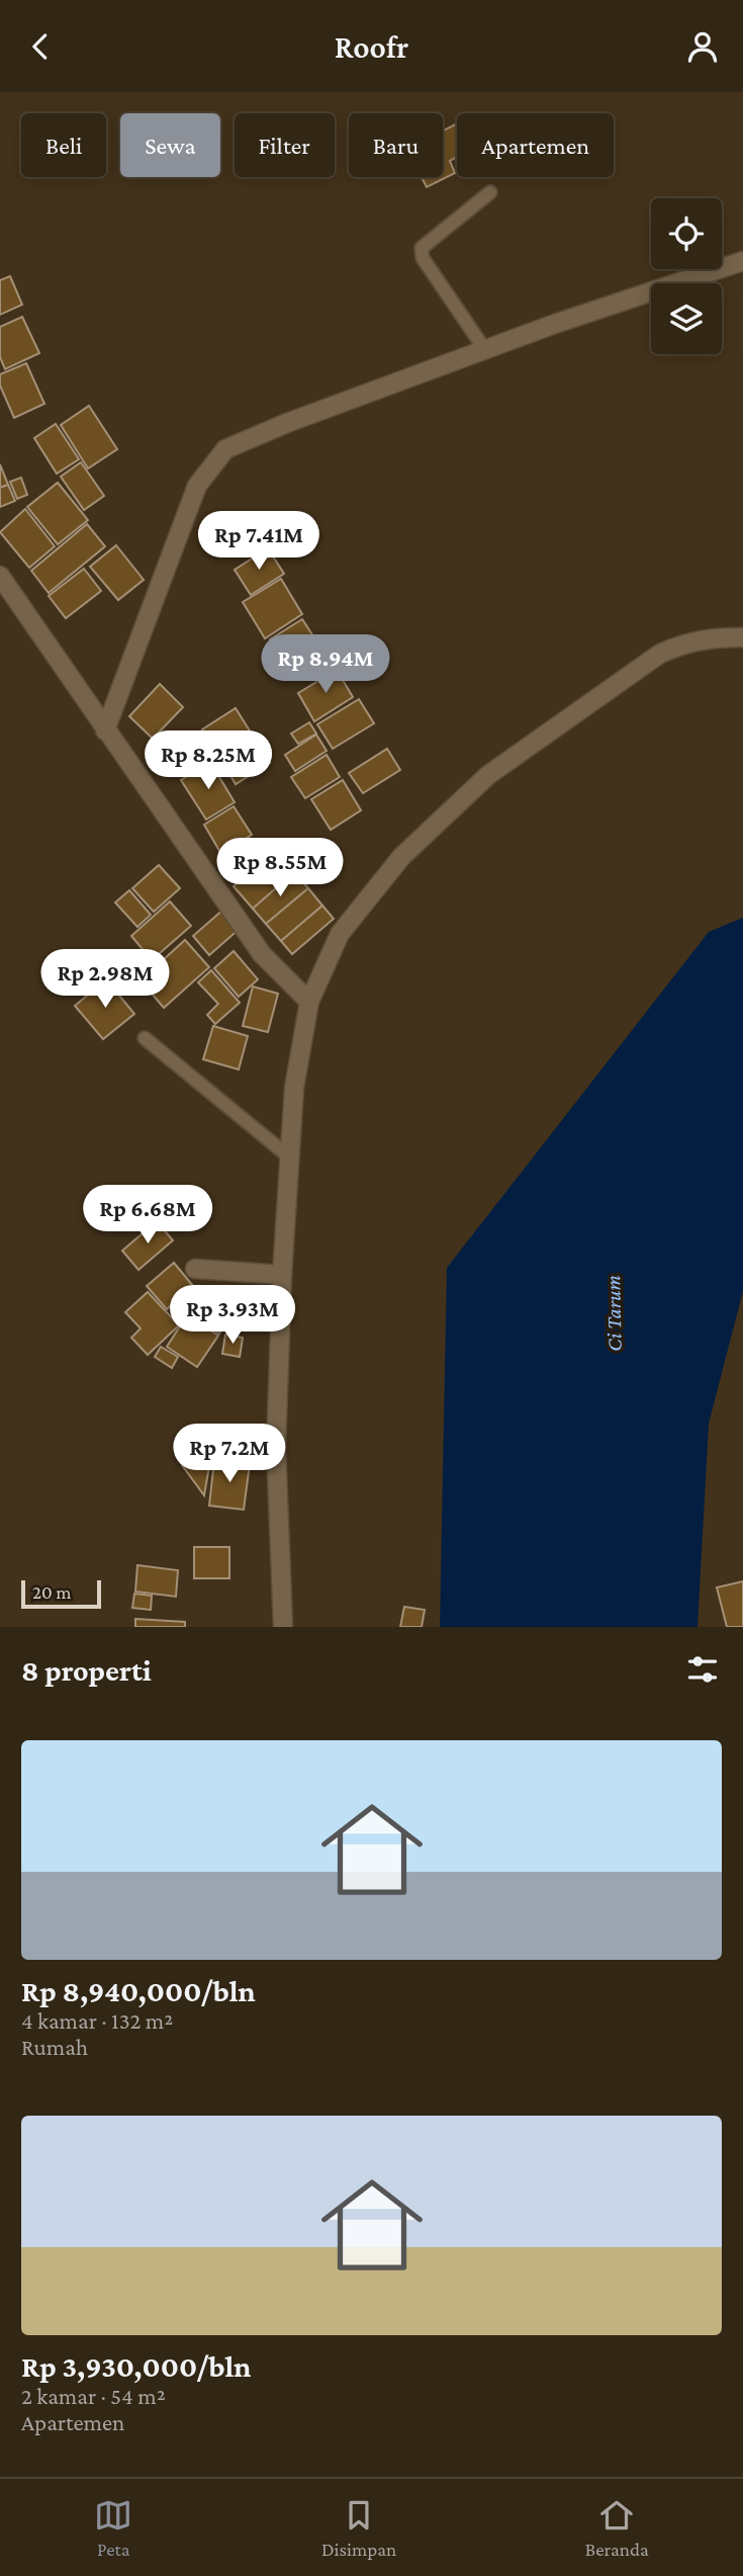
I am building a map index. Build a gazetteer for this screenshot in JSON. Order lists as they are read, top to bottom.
{
  "water": ["Ci Tarum"],
  "scale_bar": "20 m",
  "page": {
    "header": "Roofr",
    "chip": [
      "Beli",
      "Sewa",
      "Filter",
      "Baru",
      "Apartemen"
    ],
    "price": [
      "Rp 7.41M",
      "Rp 8.94M",
      "Rp 8.25M",
      "Rp 8.55M",
      "Rp 2.98M",
      "Rp 6.68M",
      "Rp 3.93M",
      "Rp 7.2M"
    ],
    "scale": "20 m",
    "heading": "8 properti",
    "list": [
      {
        "name": "Rp 8,940,000/bln",
        "note": "4 kamar · 132 m² · Rumah"
      },
      {
        "name": "Rp 3,930,000/bln",
        "note": "2 kamar · 54 m² · Apartemen"
      }
    ],
    "tabs": ["Peta", "Disimpan", "Beranda"]
  }
}
